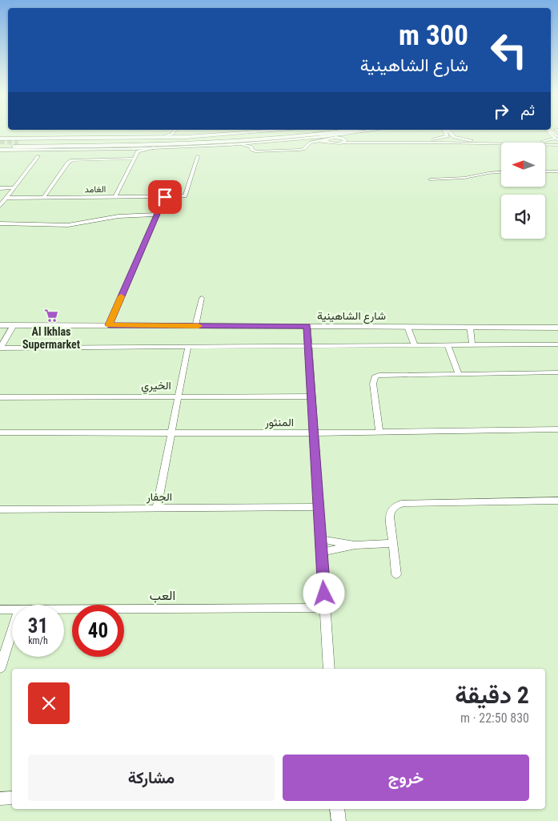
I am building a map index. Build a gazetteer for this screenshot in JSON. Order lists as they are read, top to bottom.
{
  "streets": {
    "street": [
      "الغامد",
      "شارع الشاهينية",
      "الخيري",
      "المنثور",
      "الجفار",
      "العب"
    ]
  },
  "places": {
    "supermarket": ["Al Ikhlas Supermarket"]
  },
  "north": "left",
  "page": {
    "turn": ["300 m", "شارع الشاهينية"],
    "then": "ثم",
    "speed": "31 km/h",
    "limit": "40",
    "heading": ["2 دقيقة", "830 m · 22:50"],
    "buttons": ["خروج", "مشاركة"]
  }
}
